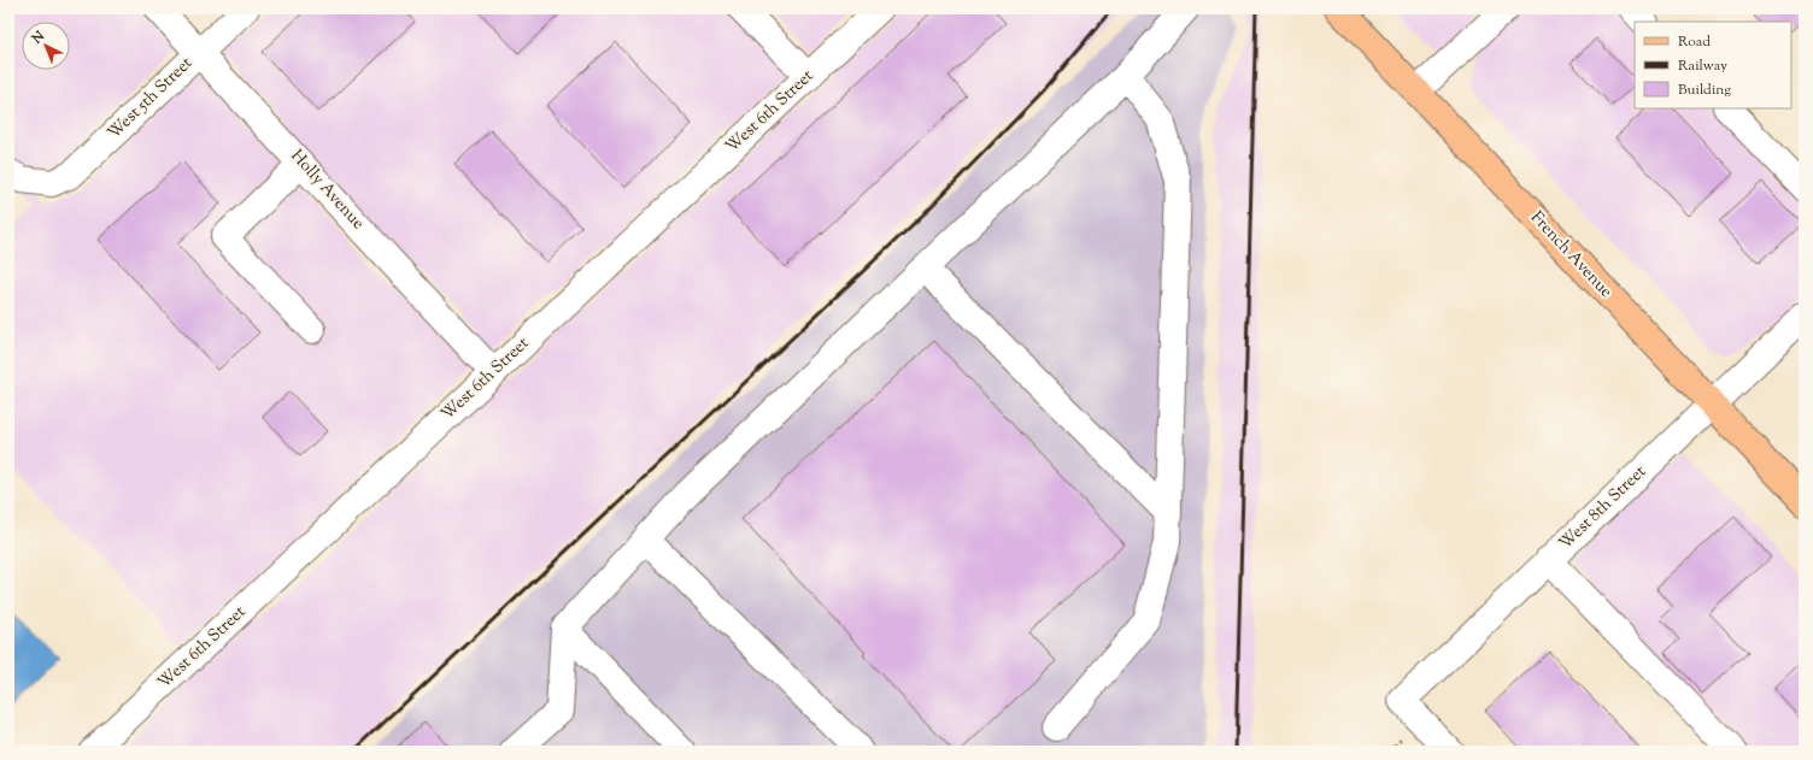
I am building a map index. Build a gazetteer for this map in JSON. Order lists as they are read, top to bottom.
{
  "streets": {
    "main road": ["French Avenue"],
    "street": [
      "West 5th Street",
      "West 6th Street",
      "Holly Avenue",
      "West 8th Street"
    ]
  },
  "crossings": [
    ["West 5th Street", "Holly Avenue"],
    ["West 6th Street", "Holly Avenue"],
    ["French Avenue", "West 8th Street"]
  ],
  "legend": ["Road", "Railway", "Building"],
  "north": "top left"
}
